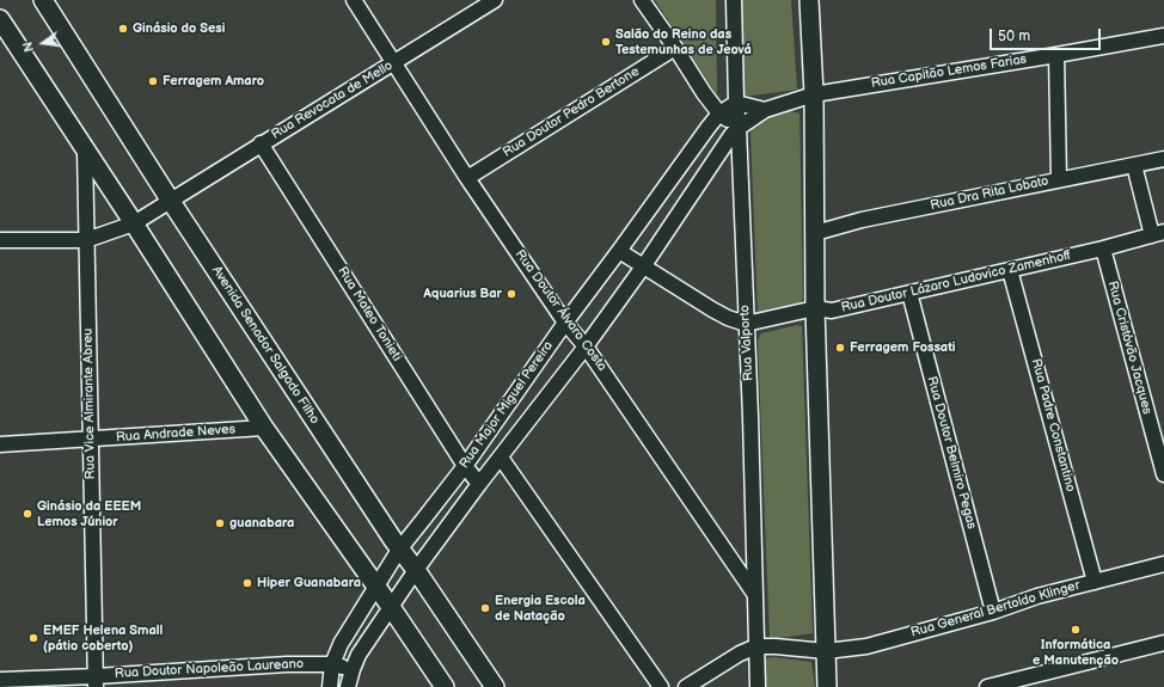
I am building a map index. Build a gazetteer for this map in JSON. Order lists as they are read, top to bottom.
{
  "streets": {
    "main road": ["Avenida Senador Salgado Filho"],
    "street": [
      "Rua Capitão Lemos Farias",
      "Rua Revocata de Mello",
      "Rua Doutor Pedro Bertone",
      "Rua Dra Rita Lobato",
      "Rua Doutor Lázaro Ludovico Zamenhoff",
      "Rua Doutor Álvaro Costa",
      "Rua Mateo Tonieti",
      "Rua Valporto",
      "Rua Cristóvão Jacques",
      "Rua Vice Almirante Abreu",
      "Rua Major Miguel Pereira",
      "Rua Padre Constantino",
      "Rua Andrade Neves",
      "Rua Doutor Belmiro Pegas",
      "Rua General Bertoldo Klinger",
      "Rua Doutor Napoleão Laureano"
    ]
  },
  "crossings": [
    ["Rua Capitão Lemos Farias", "Rua Valporto"],
    ["Rua Capitão Lemos Farias", "Rua Major Miguel Pereira"],
    ["Rua Revocata de Mello", "Rua Doutor Álvaro Costa"],
    ["Rua Revocata de Mello", "Rua Mateo Tonieti"],
    ["Rua Revocata de Mello", "Avenida Senador Salgado Filho"],
    ["Rua Revocata de Mello", "Rua Vice Almirante Abreu"],
    ["Rua Doutor Pedro Bertone", "Rua Doutor Álvaro Costa"],
    ["Rua Doutor Lázaro Ludovico Zamenhoff", "Rua Valporto"],
    ["Rua Doutor Lázaro Ludovico Zamenhoff", "Rua Cristóvão Jacques"],
    ["Rua Doutor Lázaro Ludovico Zamenhoff", "Rua Padre Constantino"],
    ["Rua Doutor Lázaro Ludovico Zamenhoff", "Rua Doutor Belmiro Pegas"],
    ["Rua Doutor Álvaro Costa", "Rua Valporto"],
    ["Rua Doutor Álvaro Costa", "Rua Major Miguel Pereira"],
    ["Rua Mateo Tonieti", "Rua Major Miguel Pereira"],
    ["Rua Valporto", "Rua Major Miguel Pereira"],
    ["Rua Valporto", "Rua General Bertoldo Klinger"],
    ["Avenida Senador Salgado Filho", "Rua Major Miguel Pereira"],
    ["Rua Vice Almirante Abreu", "Rua Andrade Neves"],
    ["Rua Vice Almirante Abreu", "Rua Doutor Napoleão Laureano"],
    ["Rua Padre Constantino", "Rua General Bertoldo Klinger"],
    ["Rua Doutor Belmiro Pegas", "Rua General Bertoldo Klinger"]
  ],
  "places": [
    "Ginásio do Sesi",
    "Salão do Reino das Testemunhas de Jeová",
    "Ferragem Amaro",
    "Aquarius Bar",
    "Ferragem Fossati",
    "Ginásio da EEEM Lemos Júnior",
    "guanabara",
    "Hiper Guanabara",
    "Energia Escola de Natação",
    "Informática e Manutenção",
    "EMEF Helena Small (pátio coberto)"
  ],
  "scale_bar": "50 m",
  "north": "left"
}
